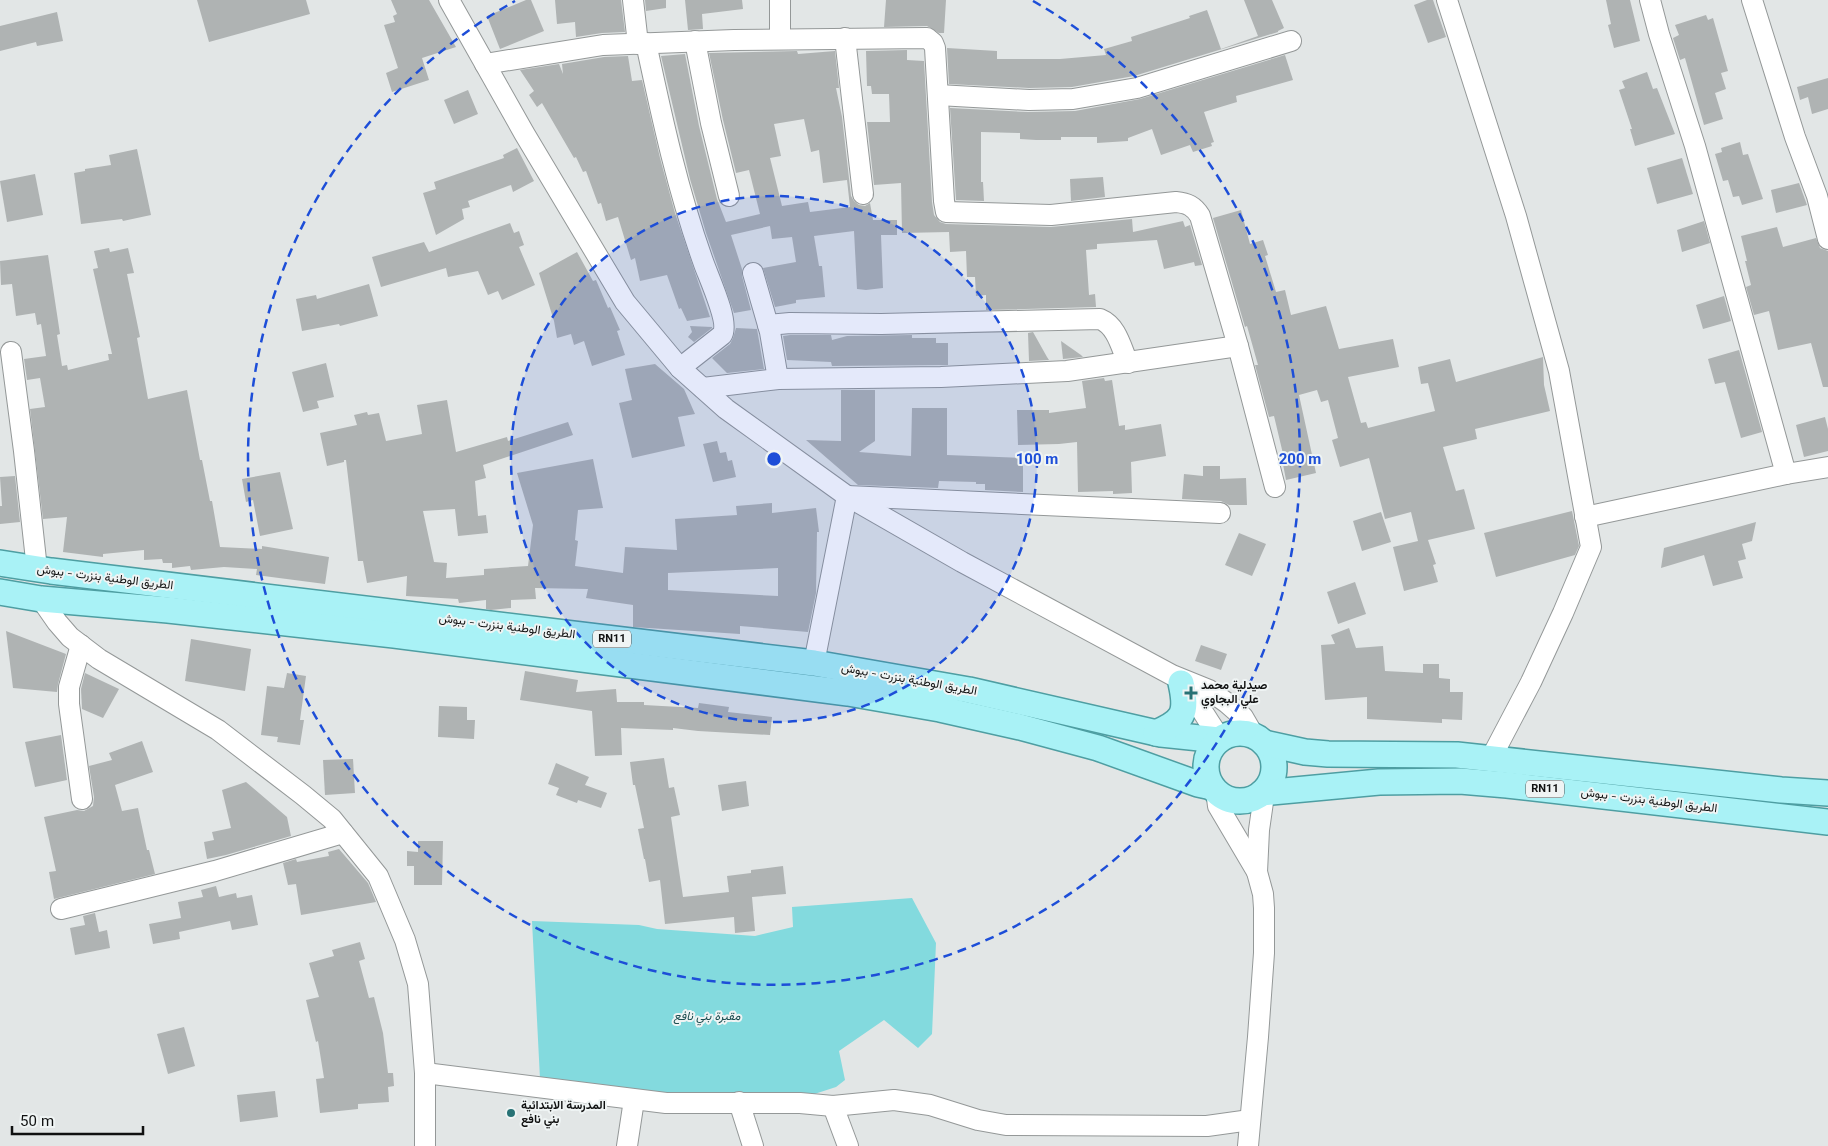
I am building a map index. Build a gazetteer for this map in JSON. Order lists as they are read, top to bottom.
{
  "streets": {
    "main road": ["الطريق الوطنية بنزرت - ببوش", "RN11"]
  },
  "crossings": [
    ["الطريق الوطنية بنزرت - ببوش", "RN11"]
  ],
  "parks": ["مقبرة بني نافع"],
  "places": {
    "health": ["صيدلية محمد علي البجاوي"],
    "other": ["المدرسة الابتدائية بني نافع"]
  },
  "scale_bar": "50 m",
  "rings": ["100 m", "200 m"]
}
